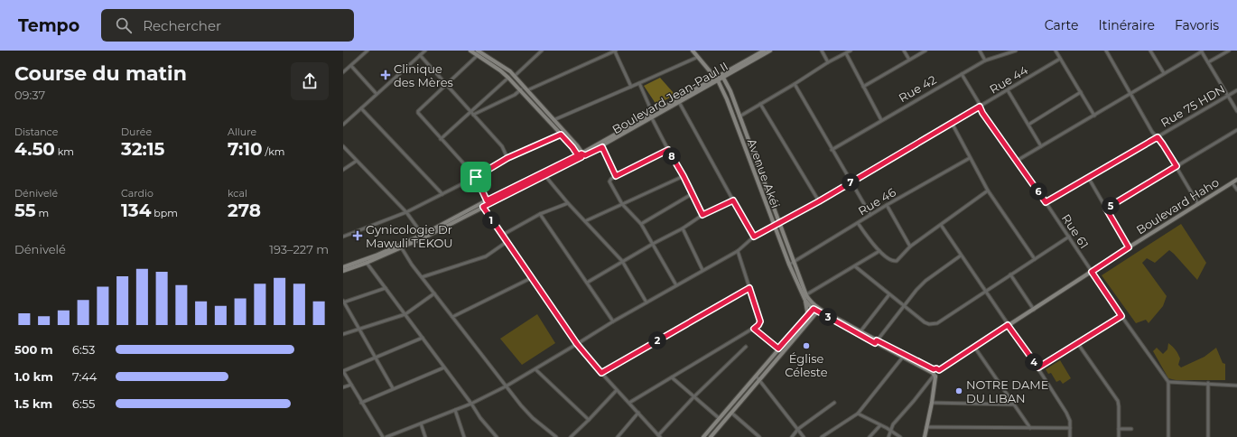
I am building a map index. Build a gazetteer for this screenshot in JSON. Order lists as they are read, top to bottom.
{
  "streets": {
    "main road": ["Boulevard Jean-Paul II", "Avenue Akéi", "Boulevard Haho"],
    "street": [
      "Rue 44",
      "Rue 42",
      "Rue 75 HDN",
      "Rue 46",
      "Rue 61"
    ]
  },
  "crossings": [
    ["Rue 44", "Avenue Akéi"],
    ["Rue 44", "Rue 61"],
    ["Rue 42", "Rue 61"],
    ["Boulevard Jean-Paul II", "Avenue Akéi"],
    ["Rue 75 HDN", "Rue 61"],
    ["Avenue Akéi", "Rue 46"],
    ["Boulevard Haho", "Rue 61"]
  ],
  "places": {
    "health": ["Clinique des Mères", "Gynicologie Dr Mawuli TEKOU"],
    "other": ["Église Céleste", "NOTRE DAME DU LIBAN"]
  },
  "page": {
    "header": "Tempo",
    "search": "Rechercher",
    "nav": ["Carte", "Itinéraire", "Favoris"],
    "heading": ["Course du matin", "09:37"],
    "stats": [
      ["Distance", "4.50 km"],
      ["Durée", "32:15"],
      ["Allure", "7:10 /km"],
      ["Dénivelé", "55 m"],
      ["Cardio", "134 bpm"],
      ["kcal", "278"]
    ],
    "pins": [
      "8",
      "7",
      "6",
      "5",
      "1",
      "3",
      "2",
      "4"
    ],
    "chart": ["Dénivelé", "193–227 m"],
    "list": [
      {
        "name": "500 m",
        "note": "6:53"
      },
      {
        "name": "1.0 km",
        "note": "7:44"
      },
      {
        "name": "1.5 km",
        "note": "6:55"
      }
    ]
  }
}
